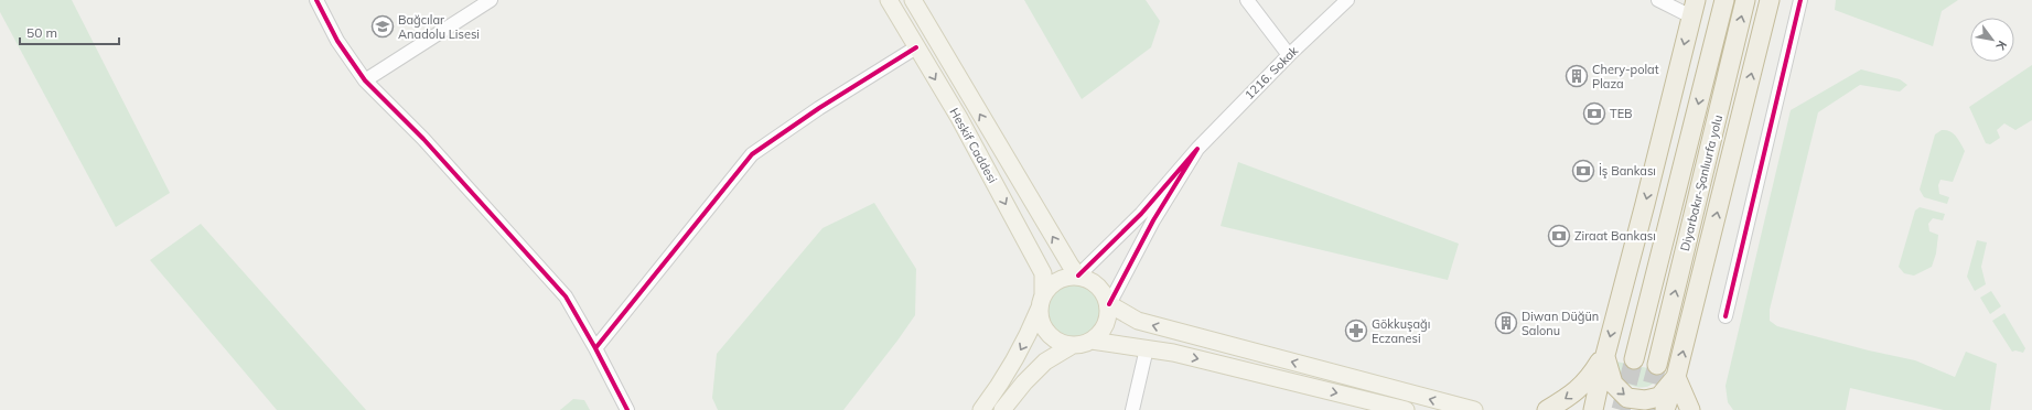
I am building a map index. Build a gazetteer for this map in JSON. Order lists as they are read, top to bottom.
{
  "streets": {
    "highway": ["Diyarbakır-Şanlıurfa yolu"],
    "main road": ["Heskif Caddesi"],
    "street": ["1216. Sokak"]
  },
  "places": {
    "school or university": ["Bağcılar Anadolu Lisesi"],
    "building": ["Chery-polat Plaza", "Diwan Düğün Salonu"],
    "bank": ["TEB", "İş Bankası", "Ziraat Bankası"],
    "pharmacy": ["Gökkuşağı Eczanesi"]
  },
  "scale_bar": "50 m",
  "north": "bottom right"
}
